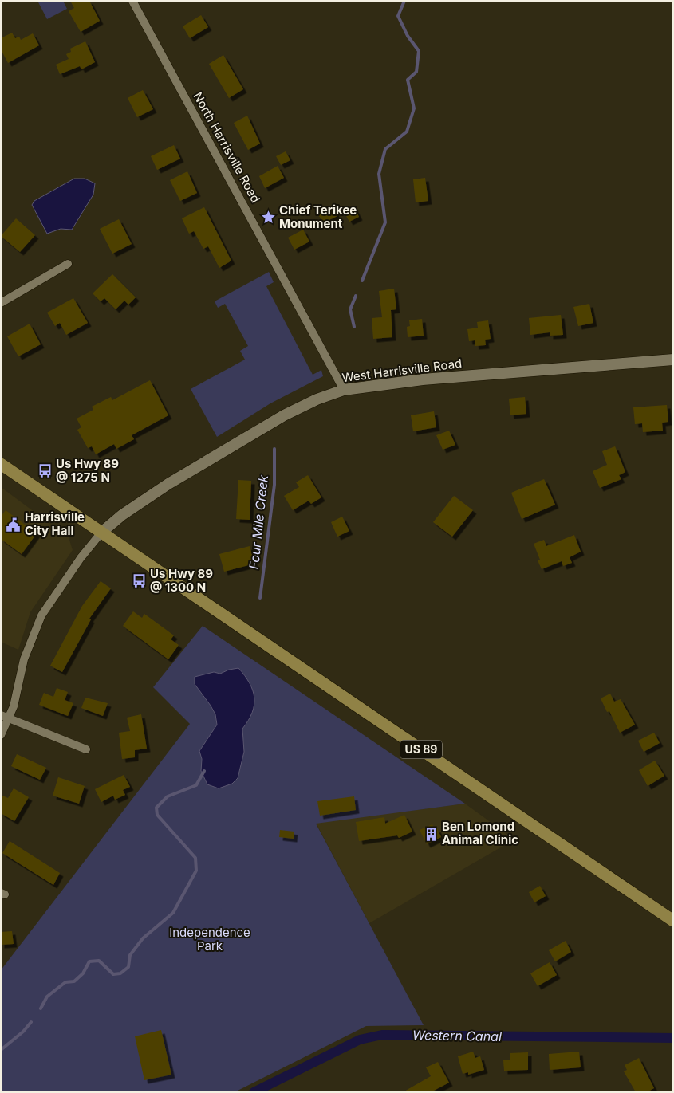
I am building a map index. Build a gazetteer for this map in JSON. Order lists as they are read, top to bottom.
{
  "streets": {
    "main road": ["West Harrisville Road", "US 89"],
    "street": ["North Harrisville Road"]
  },
  "crossings": [
    ["North Harrisville Road", "West Harrisville Road"],
    ["West Harrisville Road", "US 89"]
  ],
  "water": ["Four Mile Creek", "Western Canal"],
  "parks": ["Independence Park"],
  "places": {
    "place": ["Chief Terikee Monument"],
    "bus stop": ["Us Hwy 89 @ 1275 N", "Us Hwy 89 @ 1300 N"],
    "public building": ["Harrisville City Hall"],
    "building": ["Ben Lomond Animal Clinic"]
  }
}
